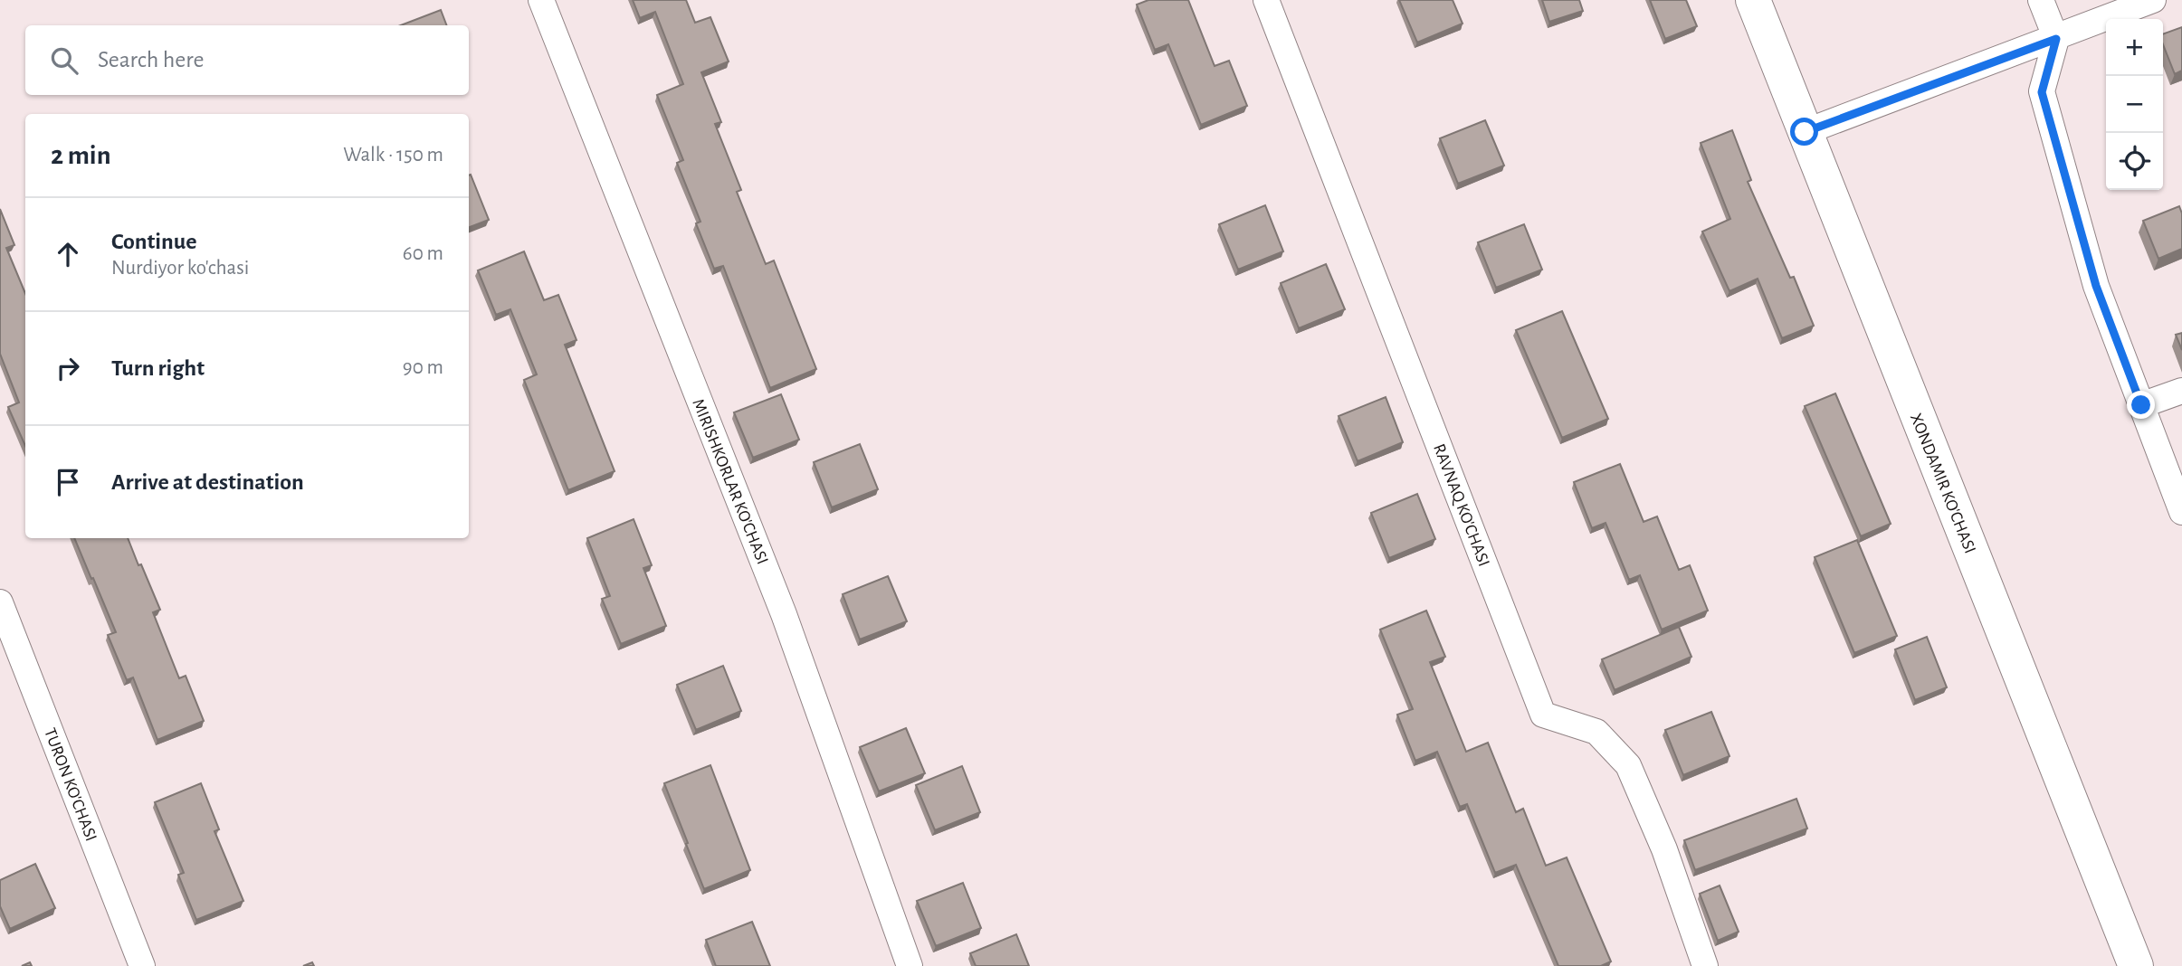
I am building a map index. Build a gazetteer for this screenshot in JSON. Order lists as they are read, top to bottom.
{
  "streets": {
    "main road": ["XONDAMIR KO'CHASI"],
    "street": ["MIRISHKORLAR KO'CHASI", "RAVNAQ KO'CHASI", "TURON KO'CHASI"]
  },
  "page": {
    "map_buttons": ["+", "−"],
    "search": "Search here",
    "heading": ["2 min", "Walk · 150 m"],
    "list": [
      ["Continue", "Nurdiyor ko'chasi", "60 m"],
      ["Turn right", "90 m"],
      "Arrive at destination"
    ]
  }
}
